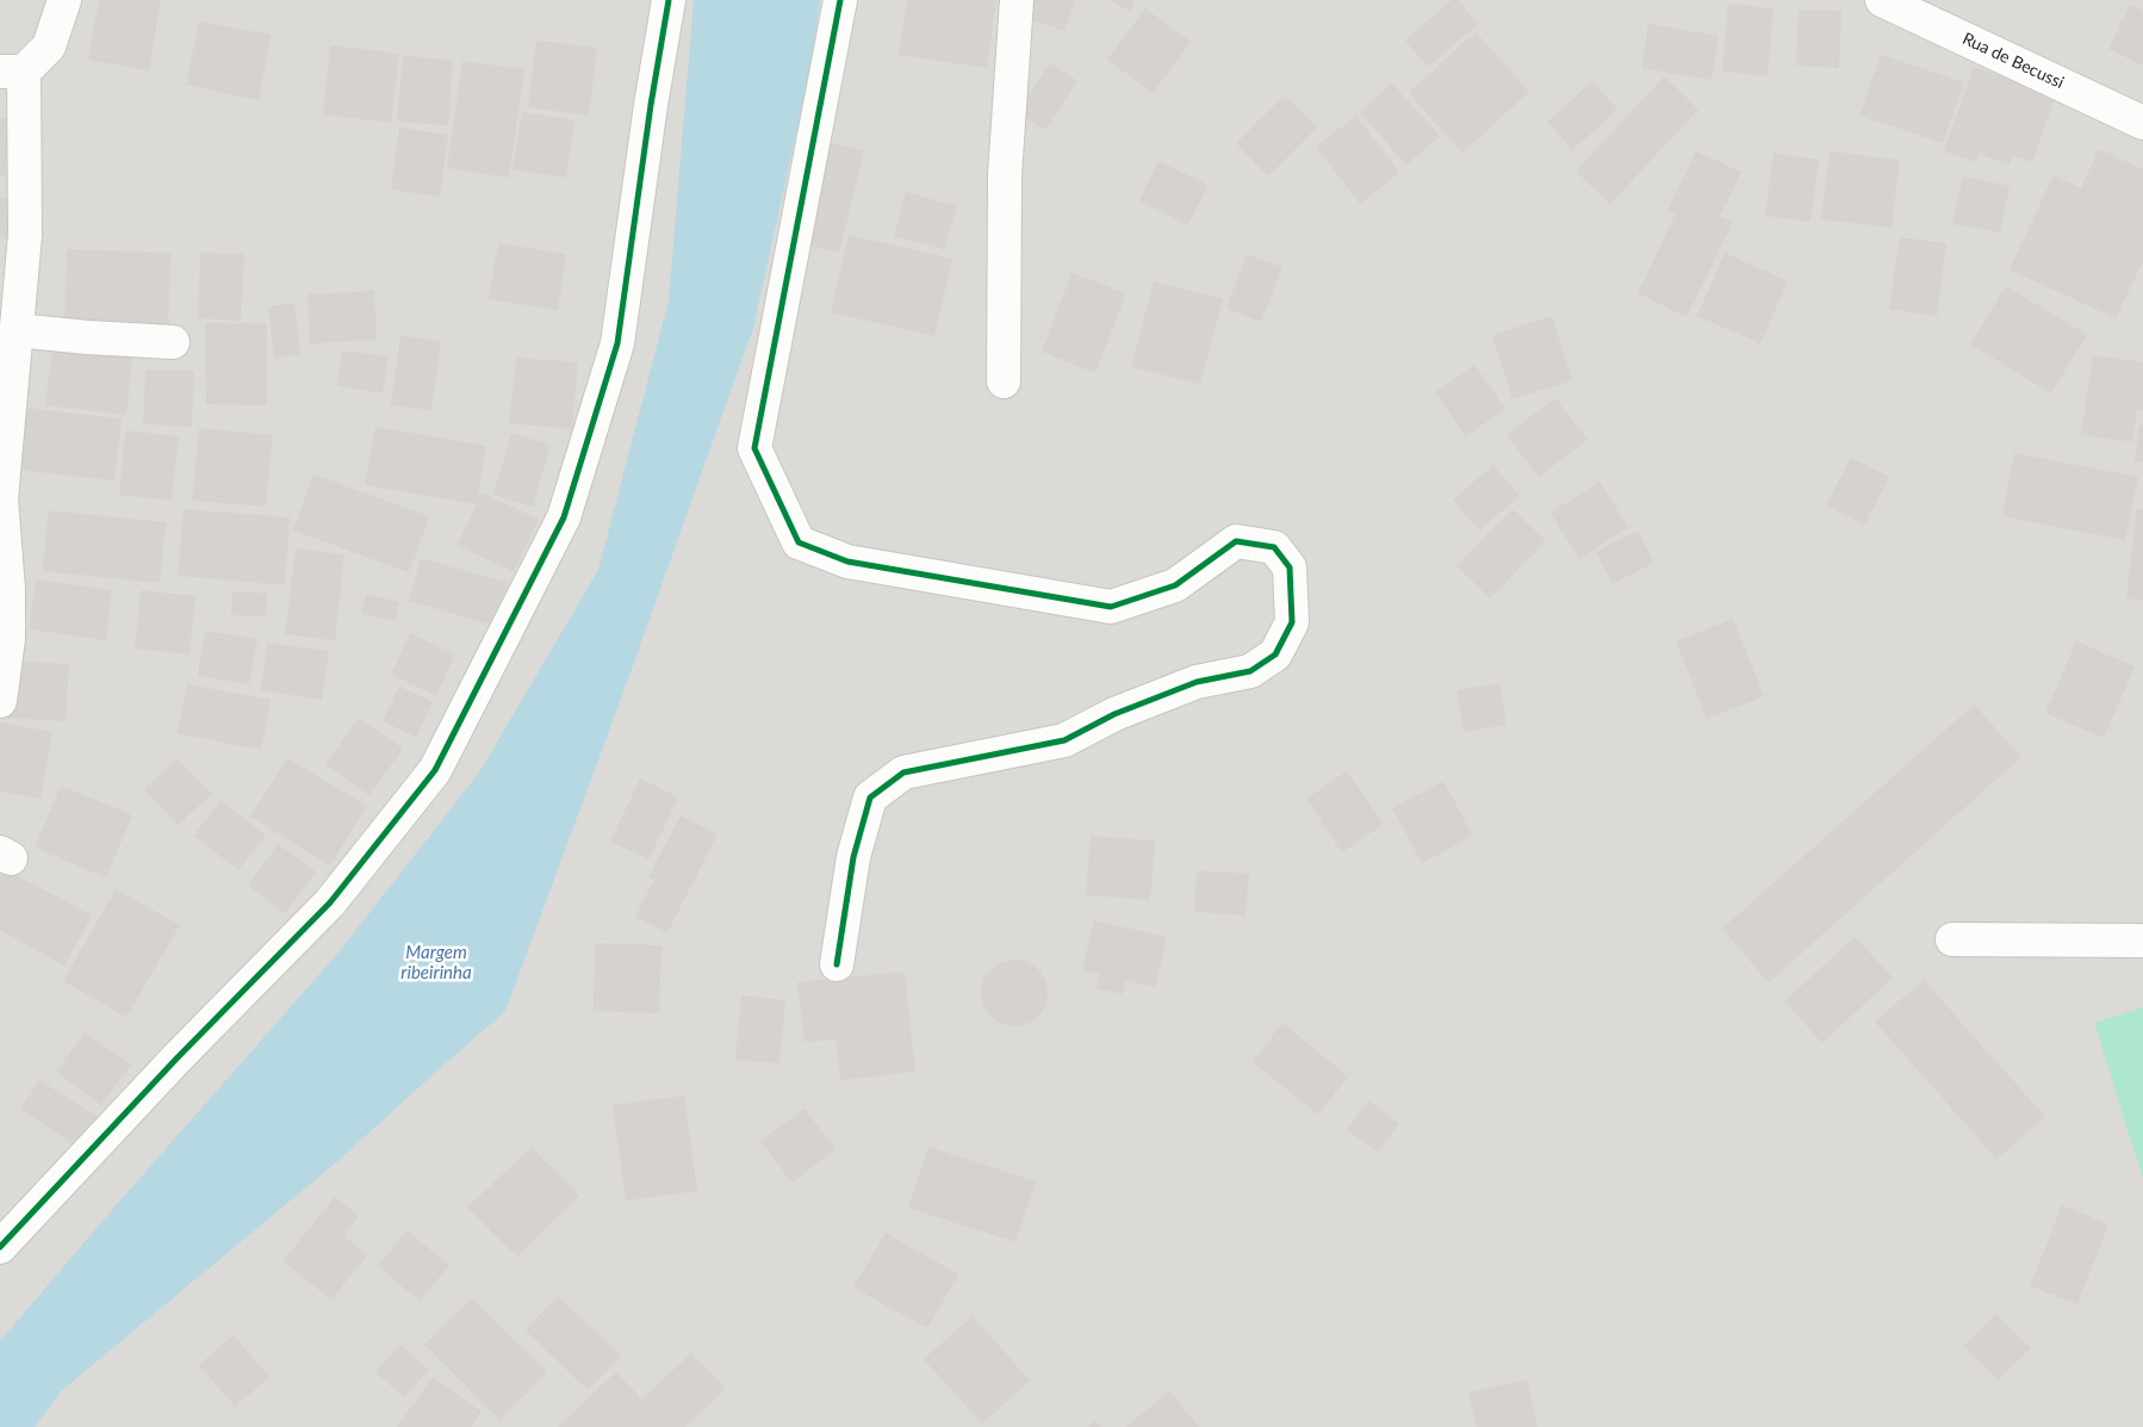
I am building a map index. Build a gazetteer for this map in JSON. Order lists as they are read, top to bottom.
{
  "streets": {
    "street": ["Rua de Becussi"]
  },
  "water": ["Margem ribeirinha"]
}
